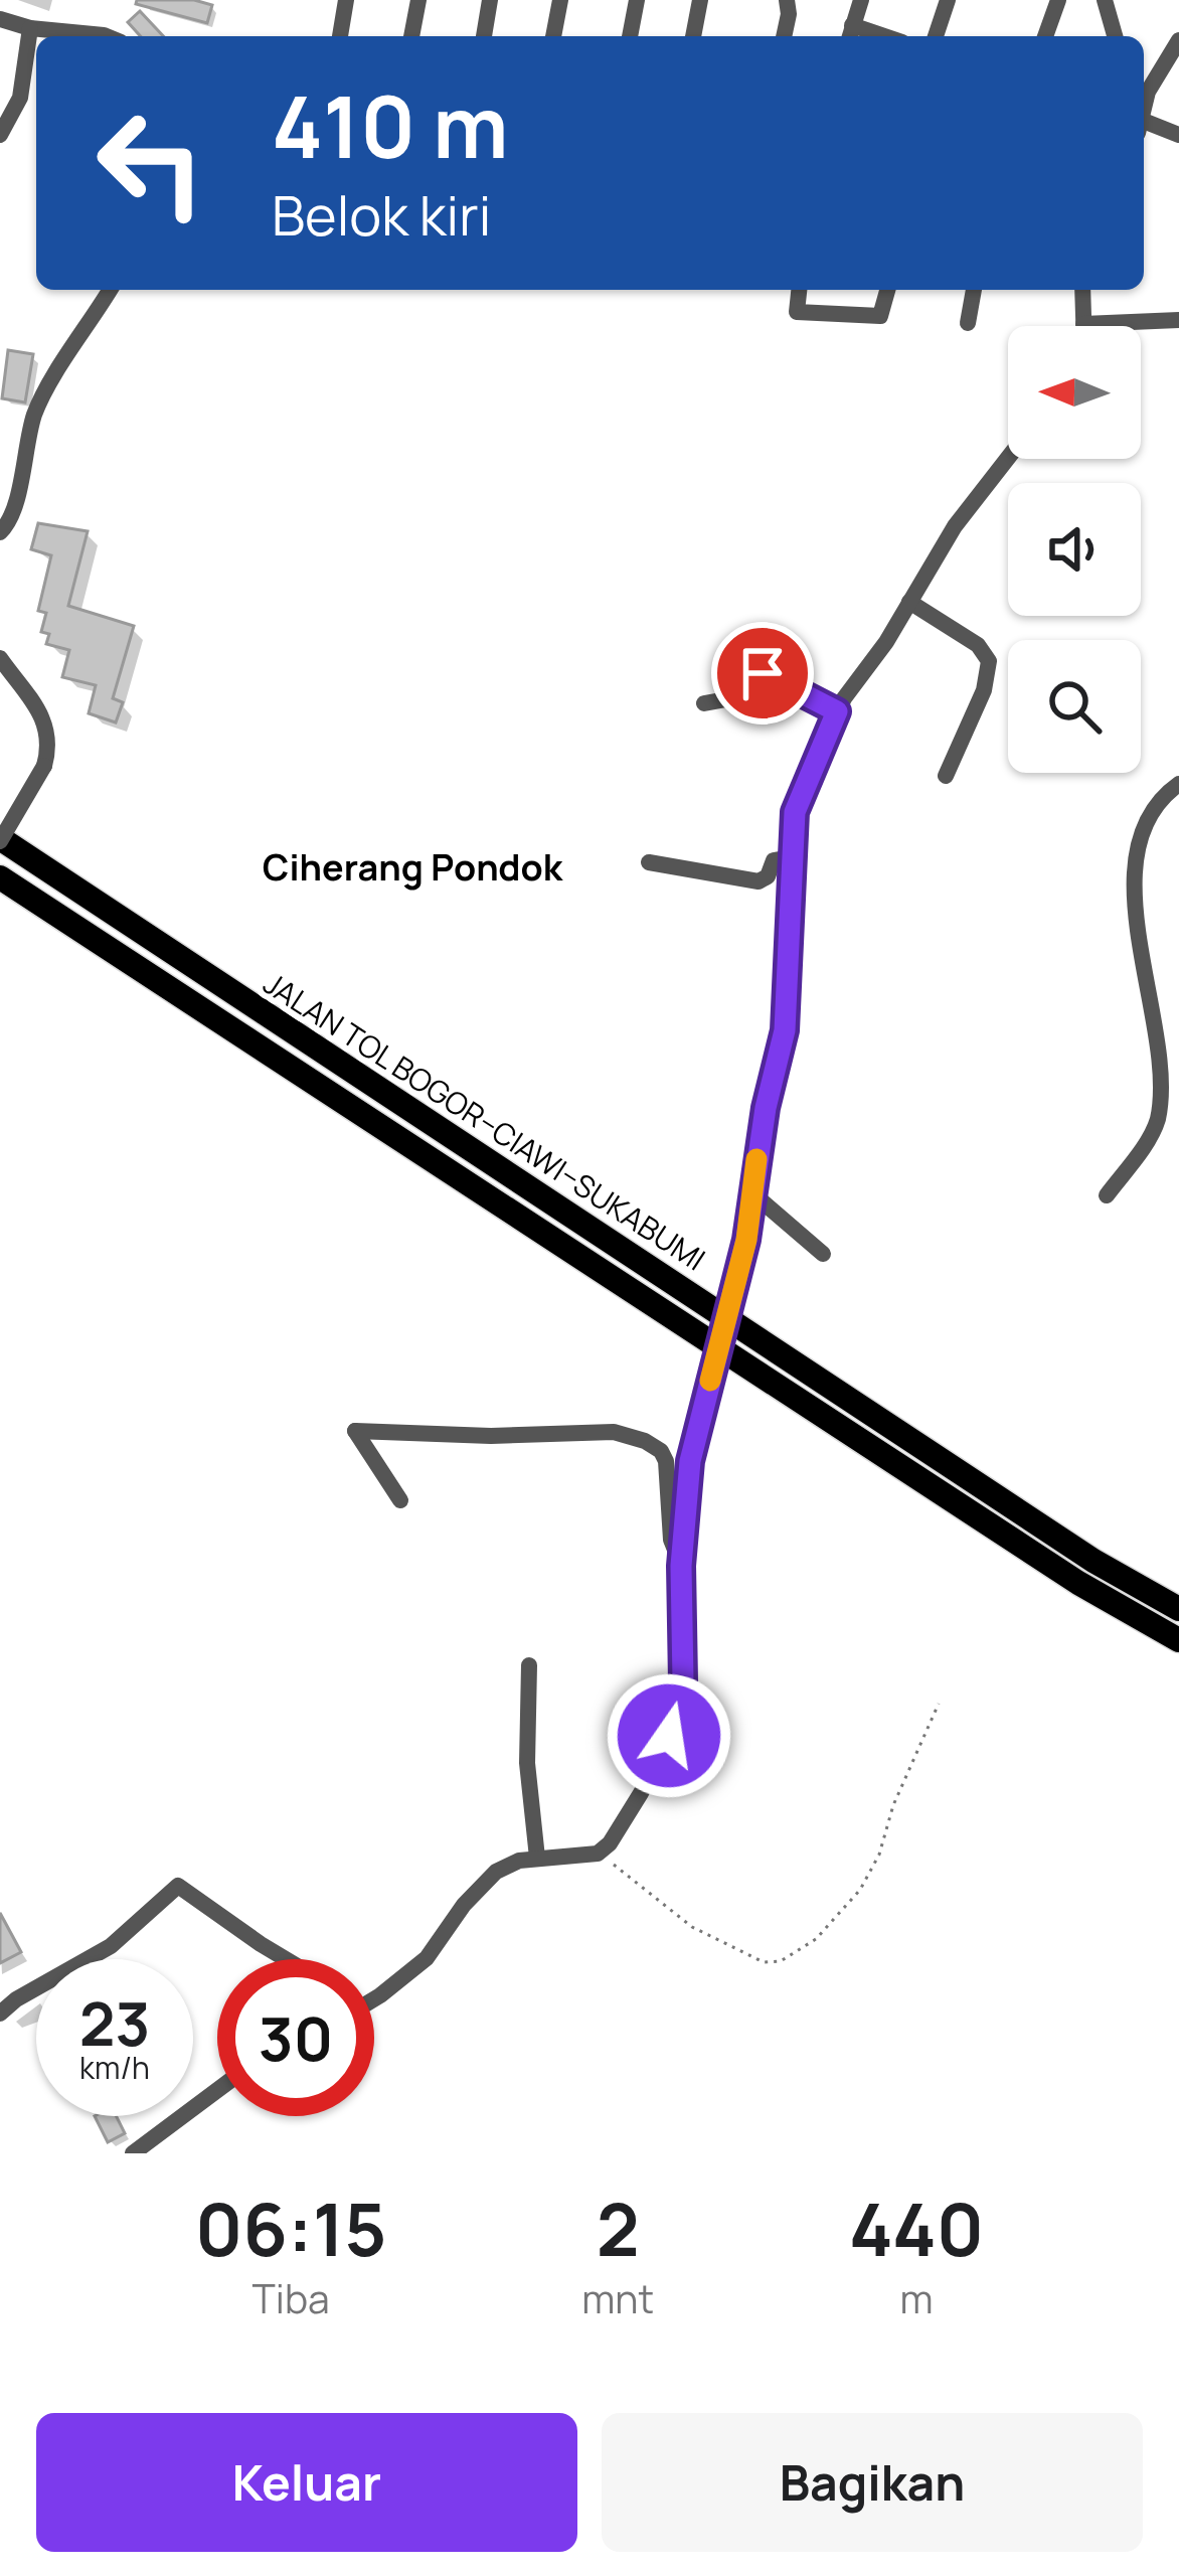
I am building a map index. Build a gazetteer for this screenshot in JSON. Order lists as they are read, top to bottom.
{
  "streets": {
    "highway": ["JALAN TOL BOGOR–CIAWI–SUKABUMI"]
  },
  "districts": ["Ciherang Pondok"],
  "north": "left",
  "page": {
    "turn": ["410 m", "Belok kiri"],
    "speed": "23 km/h",
    "limit": "30",
    "eta": [
      "06:15",
      "Tiba",
      "2",
      "mnt",
      "440",
      "m"
    ],
    "buttons": ["Keluar", "Bagikan"]
  }
}
